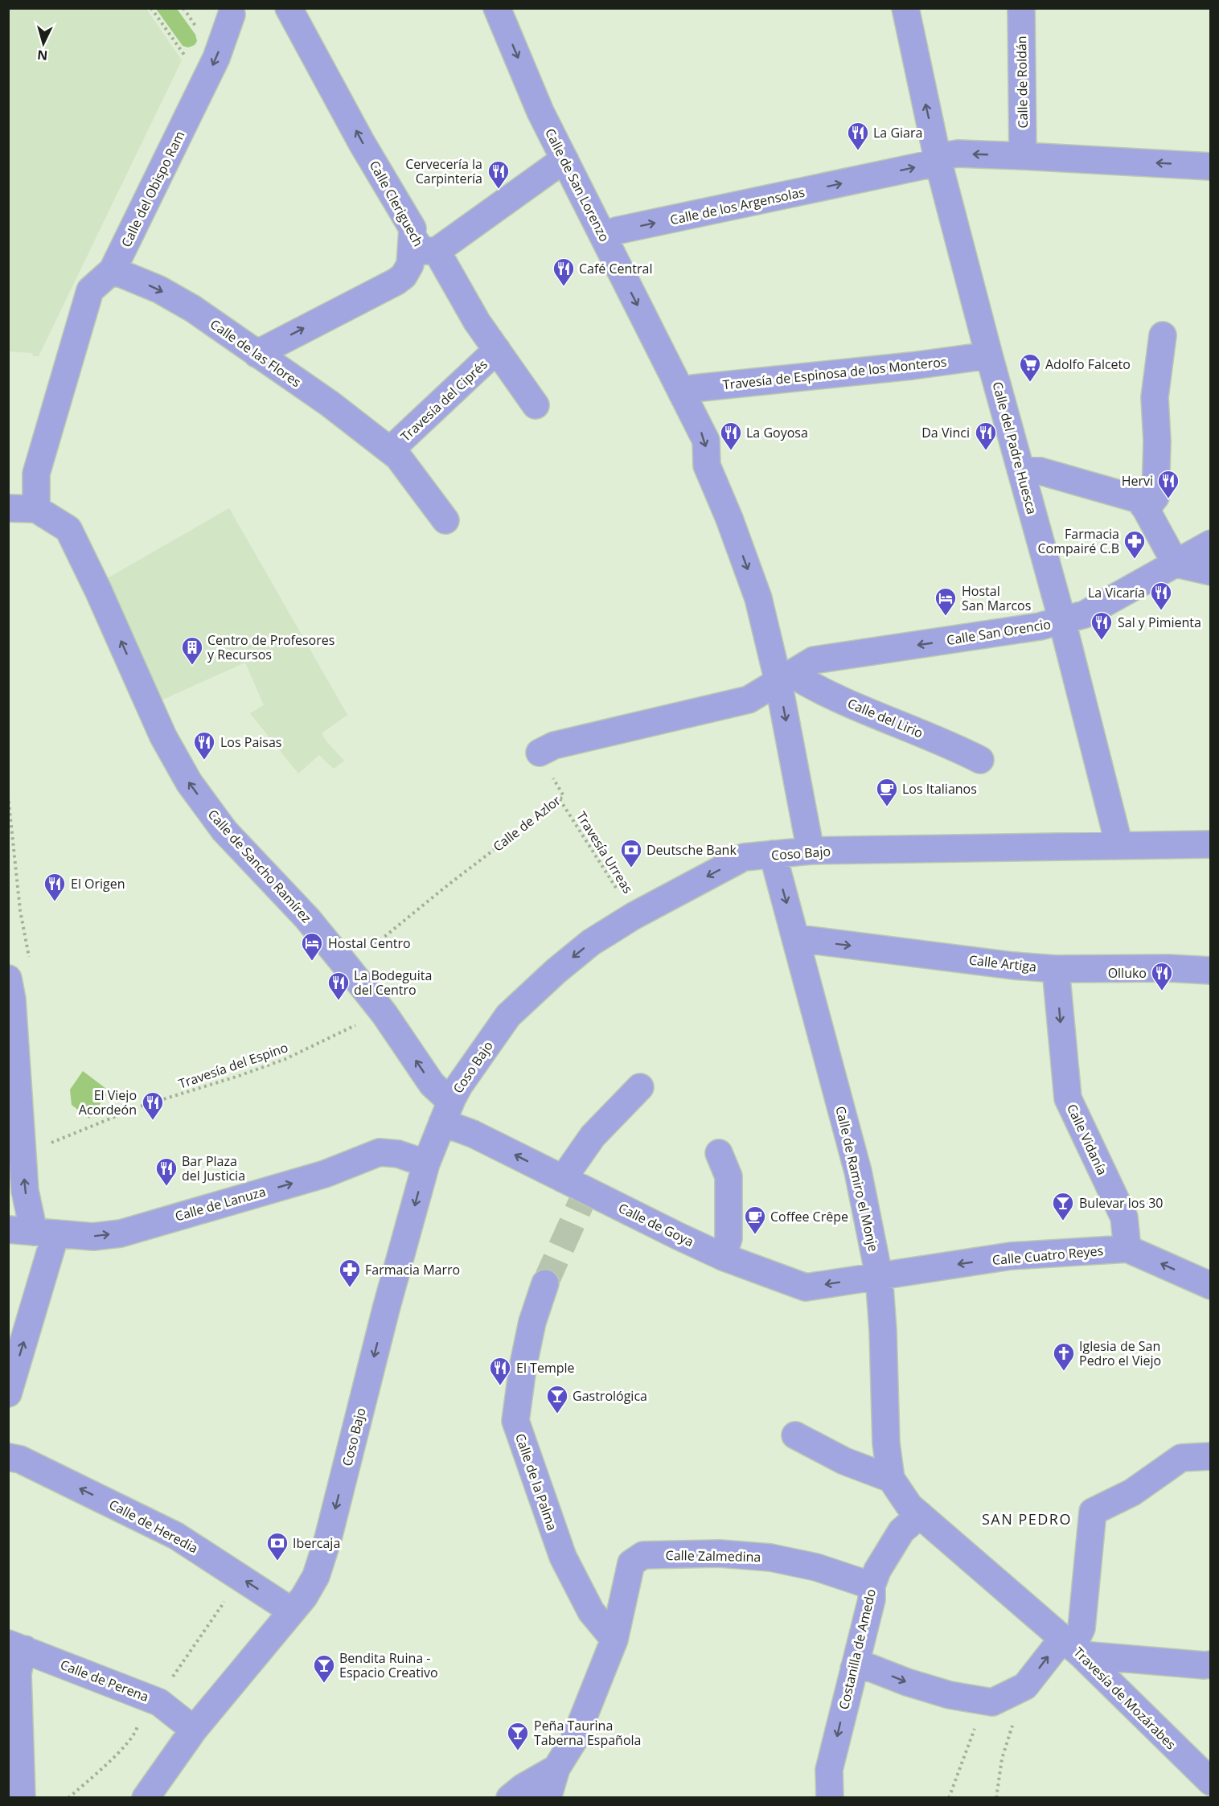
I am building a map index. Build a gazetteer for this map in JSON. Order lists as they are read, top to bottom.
{
  "streets": {
    "street": [
      "Calle de Roldán",
      "Calle de San Lorenzo",
      "Calle del Obispo Ram",
      "Calle Cleriguech",
      "Calle de los Argensolas",
      "Calle de las Flores",
      "Travesía de Espinosa de los Monteros",
      "Travesía del Ciprés",
      "Calle del Padre Huesca",
      "Calle San Orencio",
      "Calle del Lirio",
      "Coso Bajo",
      "Calle de Sancho Ramírez",
      "Calle Artiga",
      "Calle Vidanía",
      "Calle de Ramiro el Monje",
      "Calle de Lanuza",
      "Calle de Goya",
      "Calle Cuatro Reyes",
      "Calle de la Palma",
      "Calle de Heredia",
      "Calle Zalmedina",
      "Costanilla de Amedo",
      "Calle de Perena",
      "Travesía de Mozárabes"
    ],
    "path": ["Calle de Azlor", "Travesía Urreas", "Travesía del Espino"]
  },
  "crossings": [
    ["Calle de Roldán", "Calle de los Argensolas"],
    ["Calle de San Lorenzo", "Calle de los Argensolas"],
    ["Calle de San Lorenzo", "Travesía de Espinosa de los Monteros"],
    ["Calle de San Lorenzo", "Calle San Orencio"],
    ["Calle de San Lorenzo", "Calle del Lirio"],
    ["Calle de San Lorenzo", "Coso Bajo"],
    ["Calle del Obispo Ram", "Calle de las Flores"],
    ["Calle del Obispo Ram", "Calle de Sancho Ramírez"],
    ["Calle Cleriguech", "Travesía del Ciprés"],
    ["Calle de los Argensolas", "Calle del Padre Huesca"],
    ["Calle de las Flores", "Travesía del Ciprés"],
    ["Travesía de Espinosa de los Monteros", "Calle del Padre Huesca"],
    ["Calle del Padre Huesca", "Calle San Orencio"],
    ["Calle del Padre Huesca", "Coso Bajo"],
    ["Calle San Orencio", "Calle del Lirio"],
    ["Calle de Azlor", "Travesía Urreas"],
    ["Calle de Azlor", "Calle de Sancho Ramírez"],
    ["Travesía Urreas", "Coso Bajo"],
    ["Coso Bajo", "Calle de Sancho Ramírez"],
    ["Coso Bajo", "Calle de Ramiro el Monje"],
    ["Coso Bajo", "Calle de Lanuza"],
    ["Coso Bajo", "Calle de Goya"],
    ["Coso Bajo", "Calle de Heredia"],
    ["Coso Bajo", "Calle de Perena"],
    ["Calle de Sancho Ramírez", "Travesía del Espino"],
    ["Calle de Sancho Ramírez", "Calle de Goya"],
    ["Calle Artiga", "Calle Vidanía"],
    ["Calle Artiga", "Calle de Ramiro el Monje"],
    ["Calle Vidanía", "Calle Cuatro Reyes"],
    ["Calle de Ramiro el Monje", "Calle de Goya"],
    ["Calle de Ramiro el Monje", "Calle Cuatro Reyes"],
    ["Calle de Ramiro el Monje", "Costanilla de Amedo"],
    ["Calle de Ramiro el Monje", "Travesía de Mozárabes"],
    ["Calle de Goya", "Calle Cuatro Reyes"],
    ["Calle de la Palma", "Calle Zalmedina"],
    ["Calle Zalmedina", "Costanilla de Amedo"],
    ["Costanilla de Amedo", "Travesía de Mozárabes"]
  ],
  "one_way": [
    "Calle de San Lorenzo",
    "Calle del Obispo Ram",
    "Calle Cleriguech",
    "Calle de las Flores",
    "Calle San Orencio",
    "Coso Bajo",
    "Calle de Sancho Ramírez",
    "Calle Artiga",
    "Calle Vidanía",
    "Calle de Lanuza",
    "Calle Cuatro Reyes",
    "Calle de Heredia",
    "Costanilla de Amedo"
  ],
  "districts": ["SAN PEDRO"],
  "places": {
    "restaurant": [
      "La Giara",
      "Cervecería la Carpintería",
      "Café Central",
      "La Goyosa",
      "Da Vinci",
      "Hervi",
      "La Vicaría",
      "Sal y Pimienta",
      "Los Paisas",
      "El Origen",
      "Olluko",
      "La Bodeguita del Centro",
      "El Viejo Acordeón",
      "Bar Plaza del Justicia",
      "El Temple"
    ],
    "supermarket": ["Adolfo Falceto"],
    "pharmacy": ["Farmacia Compairé C.B", "Farmacia Marro"],
    "hotel": ["Hostal San Marcos", "Hostal Centro"],
    "building": ["Centro de Profesores y Recursos"],
    "cafe": ["Los Italianos", "Coffee Crêpe"],
    "bank": ["Deutsche Bank", "Ibercaja"],
    "bar": [
      "Bulevar los 30",
      "Gastrológica",
      "Bendita Ruina - Espacio Creativo",
      "Peña Taurina Taberna Española"
    ],
    "church": ["Iglesia de San Pedro el Viejo"]
  },
  "north": "bottom"
}
